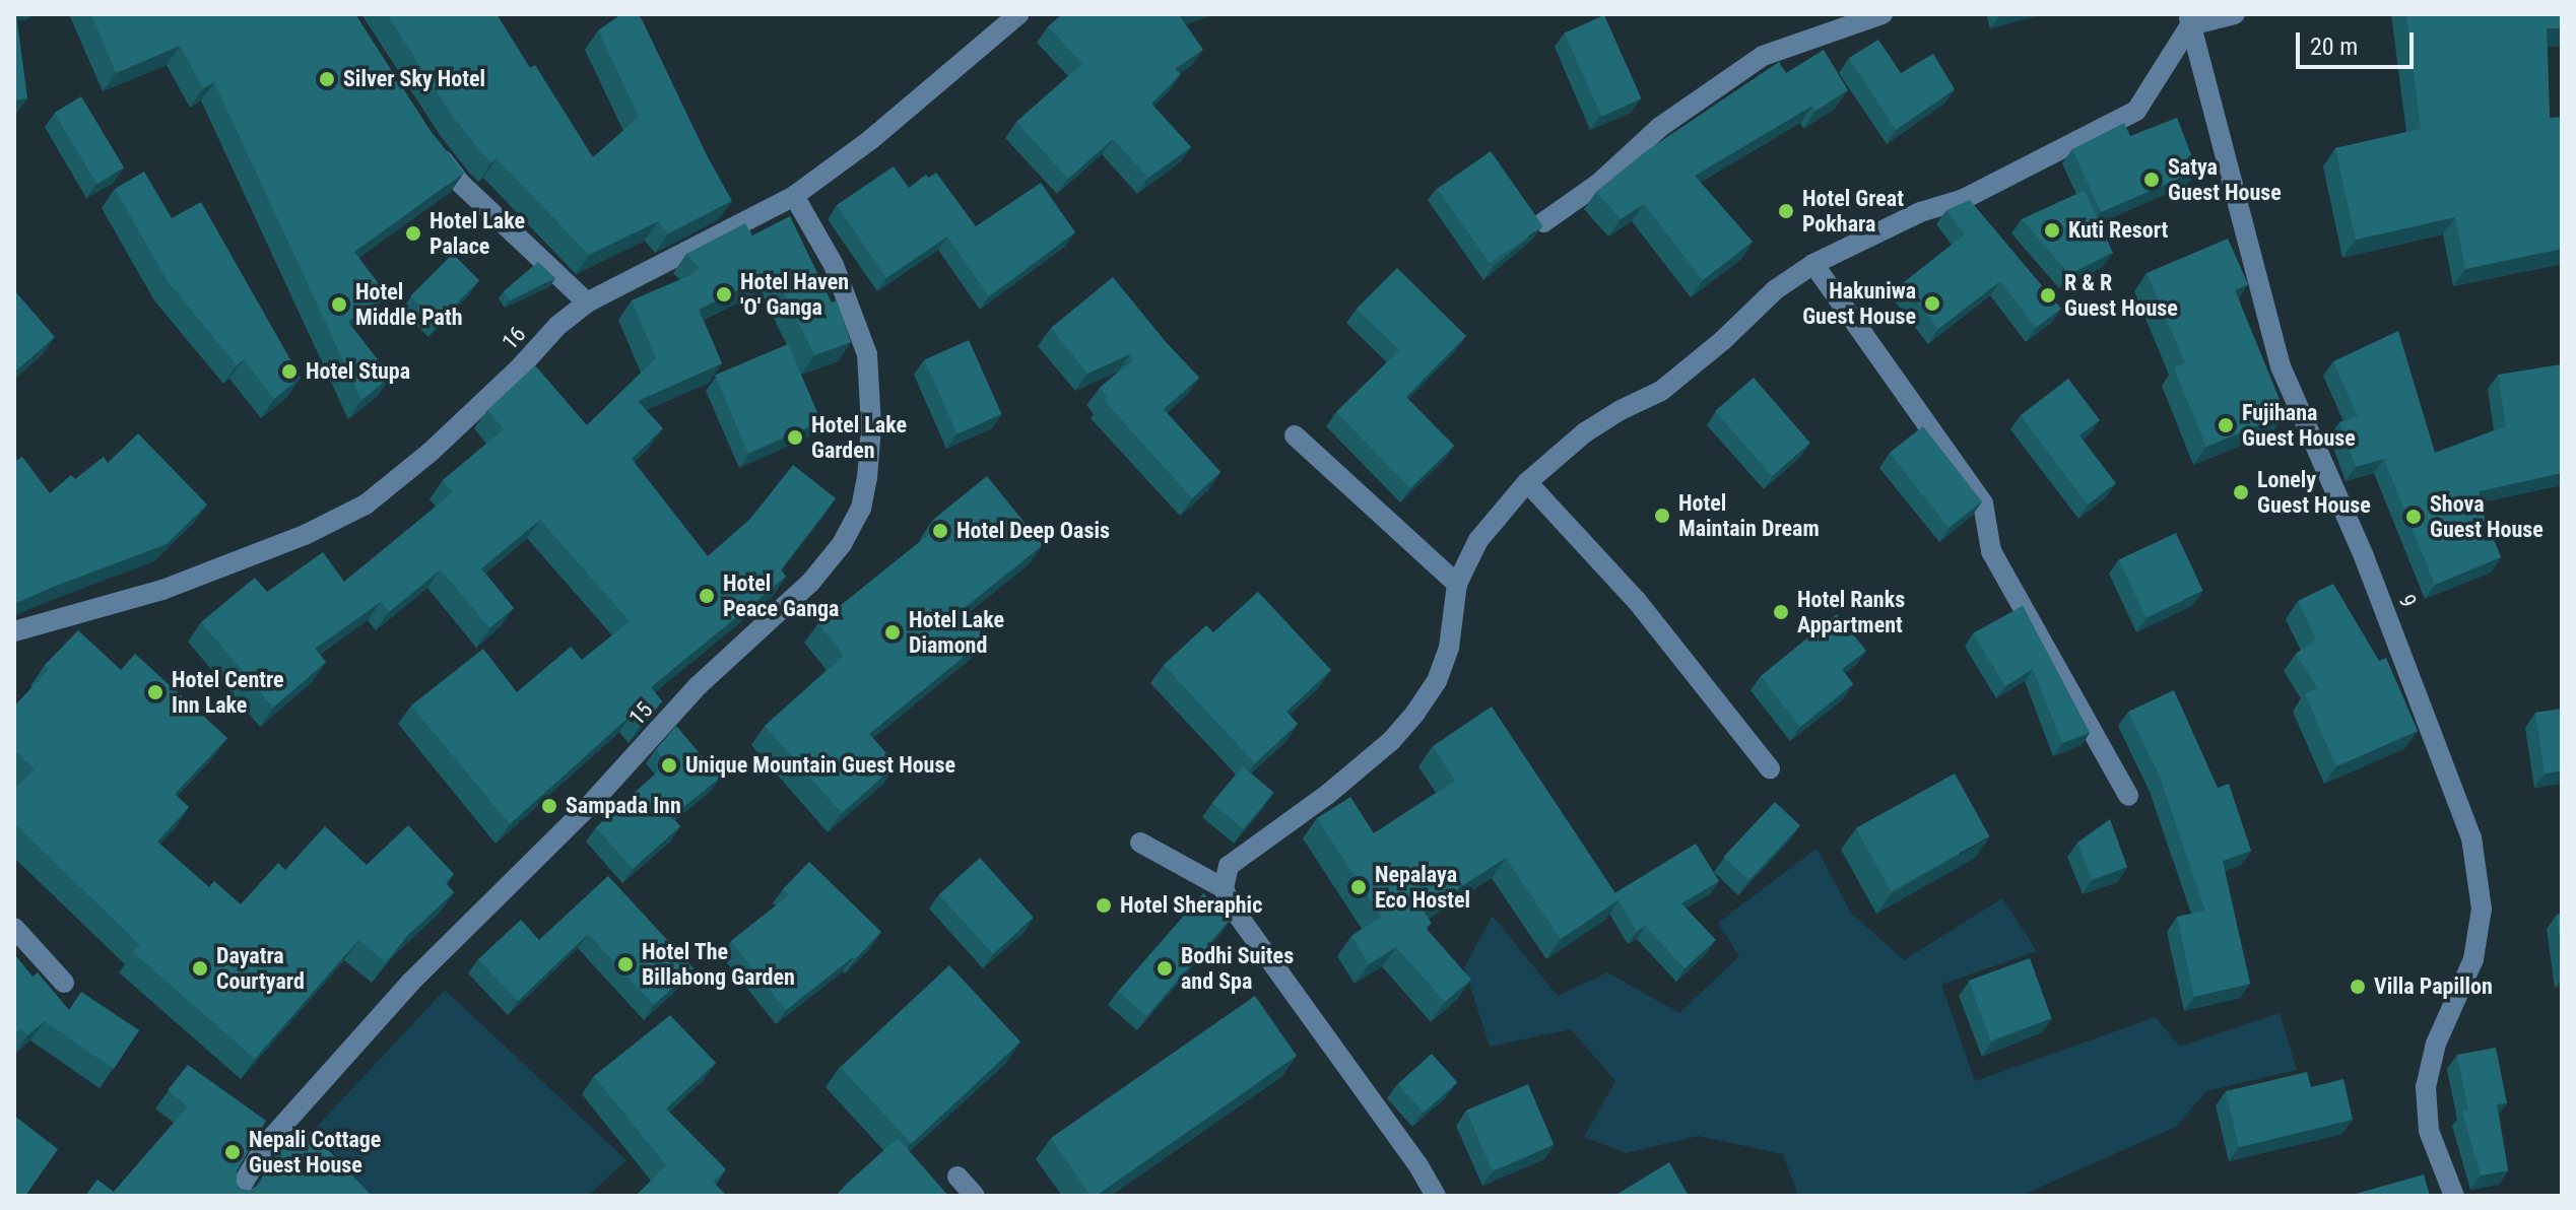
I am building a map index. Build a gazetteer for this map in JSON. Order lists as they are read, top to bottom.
{
  "streets": {
    "street": ["16", "9", "15"]
  },
  "crossings": [
    ["16", "15"]
  ],
  "places": [
    "Silver Sky Hotel",
    "Satya Guest House",
    "Hotel Great Pokhara",
    "Kuti Resort",
    "Hotel Lake Palace",
    "Hotel Haven 'O' Ganga",
    "R & R Guest House",
    "Hakuniwa Guest House",
    "Hotel Middle Path",
    "Hotel Stupa",
    "Fujihana Guest House",
    "Hotel Lake Garden",
    "Lonely Guest House",
    "Hotel Maintain Dream",
    "Shova Guest House",
    "Hotel Deep Oasis",
    "Hotel Peace Ganga",
    "Hotel Ranks Appartment",
    "Hotel Lake Diamond",
    "Hotel Centre Inn Lake",
    "Unique Mountain Guest House",
    "Sampada Inn",
    "Nepalaya Eco Hostel",
    "Hotel Sheraphic",
    "Hotel The Billabong Garden",
    "Dayatra Courtyard",
    "Bodhi Suites and Spa",
    "Villa Papillon",
    "Nepali Cottage Guest House"
  ],
  "scale_bar": "20 m"
}
